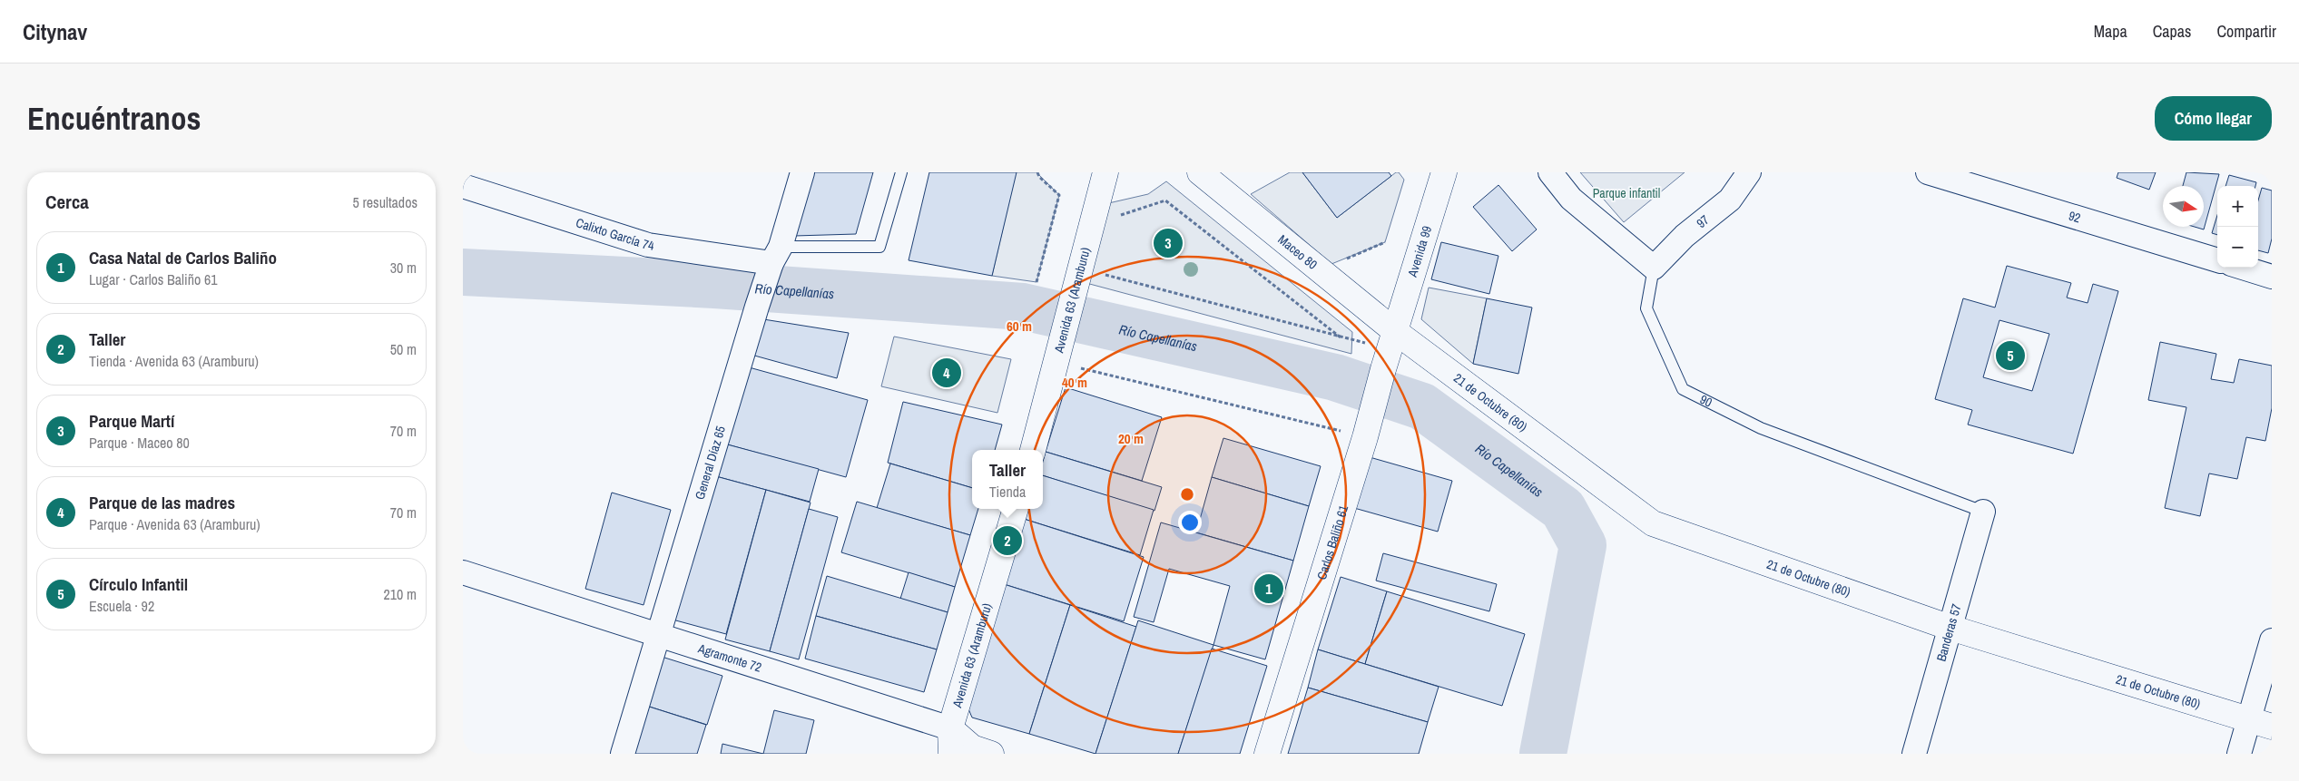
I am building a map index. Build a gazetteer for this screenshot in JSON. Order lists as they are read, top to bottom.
{
  "streets": {
    "main road": [
      "Maceo 80",
      "Avenida 99",
      "Avenida 63 (Aramburu)",
      "21 de Octubre (80)",
      "Carlos Baliño 61"
    ],
    "street": [
      "92",
      "97",
      "Calixto García 74",
      "General Díaz 65",
      "Banderas 57",
      "Agramonte 72"
    ],
    "lane": ["90"]
  },
  "crossings": [
    ["97", "90"],
    ["Calixto García 74", "General Díaz 65"],
    ["Maceo 80", "Avenida 99"],
    ["Maceo 80", "21 de Octubre (80)"],
    ["Maceo 80", "Carlos Baliño 61"],
    ["Avenida 99", "21 de Octubre (80)"],
    ["Avenida 99", "Carlos Baliño 61"],
    ["Avenida 63 (Aramburu)", "Agramonte 72"],
    ["90", "Banderas 57"],
    ["21 de Octubre (80)", "Carlos Baliño 61"],
    ["21 de Octubre (80)", "Banderas 57"],
    ["General Díaz 65", "Agramonte 72"]
  ],
  "water": ["Río Capellanías"],
  "parks": ["Parque infantil"],
  "north": "right",
  "page": {
    "header": "Citynav",
    "nav": ["Mapa", "Capas", "Compartir"],
    "buttons": "Cómo llegar",
    "title": "Encuéntranos",
    "heading": ["Cerca", "5 resultados"],
    "map_buttons": ["+", "−"],
    "pins": [
      "3",
      "5",
      "4",
      "2",
      "1"
    ],
    "list": [
      {
        "mark": "1",
        "name": "Casa Natal de Carlos Baliño",
        "note": "Lugar · Carlos Baliño 61",
        "value": "30 m"
      },
      {
        "mark": "2",
        "name": "Taller",
        "note": "Tienda · Avenida 63 (Aramburu)",
        "value": "50 m"
      },
      {
        "mark": "3",
        "name": "Parque Martí",
        "note": "Parque · Maceo 80",
        "value": "70 m"
      },
      {
        "mark": "4",
        "name": "Parque de las madres",
        "note": "Parque · Avenida 63 (Aramburu)",
        "value": "70 m"
      },
      {
        "mark": "5",
        "name": "Círculo Infantil",
        "note": "Escuela · 92",
        "value": "210 m"
      }
    ],
    "popup": ["Taller", "Tienda"]
  },
  "rings": ["60 m", "40 m", "20 m"]
}
